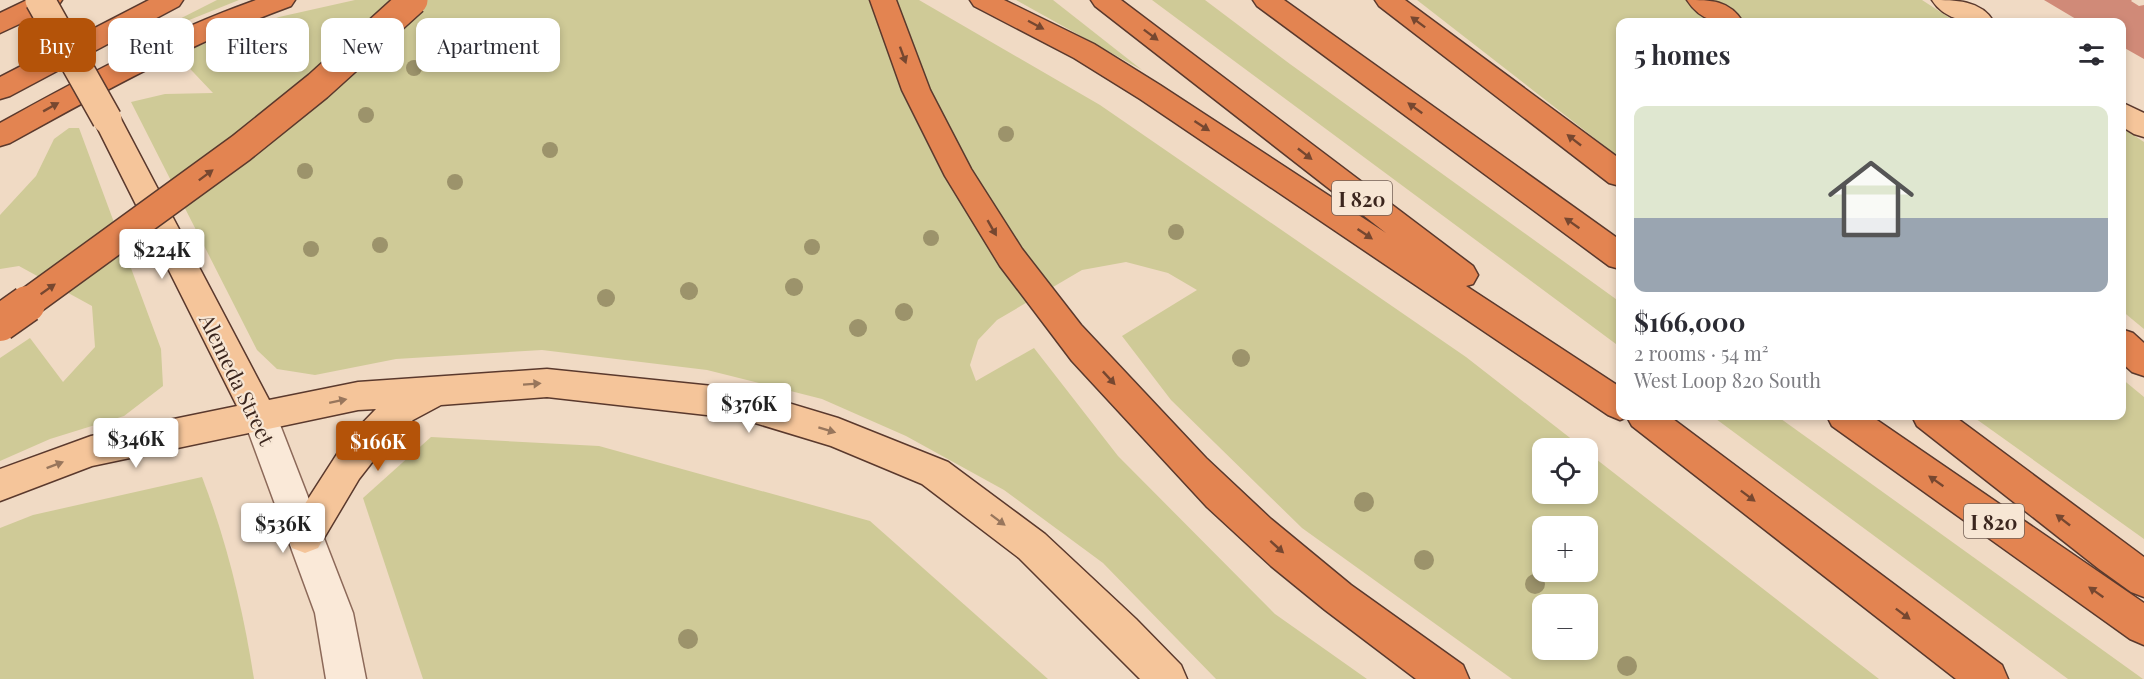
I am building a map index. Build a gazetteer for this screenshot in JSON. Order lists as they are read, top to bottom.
{
  "streets": {
    "highway": ["I 820"],
    "main road": ["Alemeda Street"]
  },
  "page": {
    "chip": [
      "Buy",
      "Rent",
      "Filters",
      "New",
      "Apartment"
    ],
    "heading": "5 homes",
    "list": [
      {
        "name": "$166,000",
        "note": "2 rooms · 54 m² · West Loop 820 South"
      }
    ],
    "price": [
      "$224K",
      "$376K",
      "$346K",
      "$166K",
      "$536K"
    ],
    "map_buttons": ["+", "−"]
  }
}
